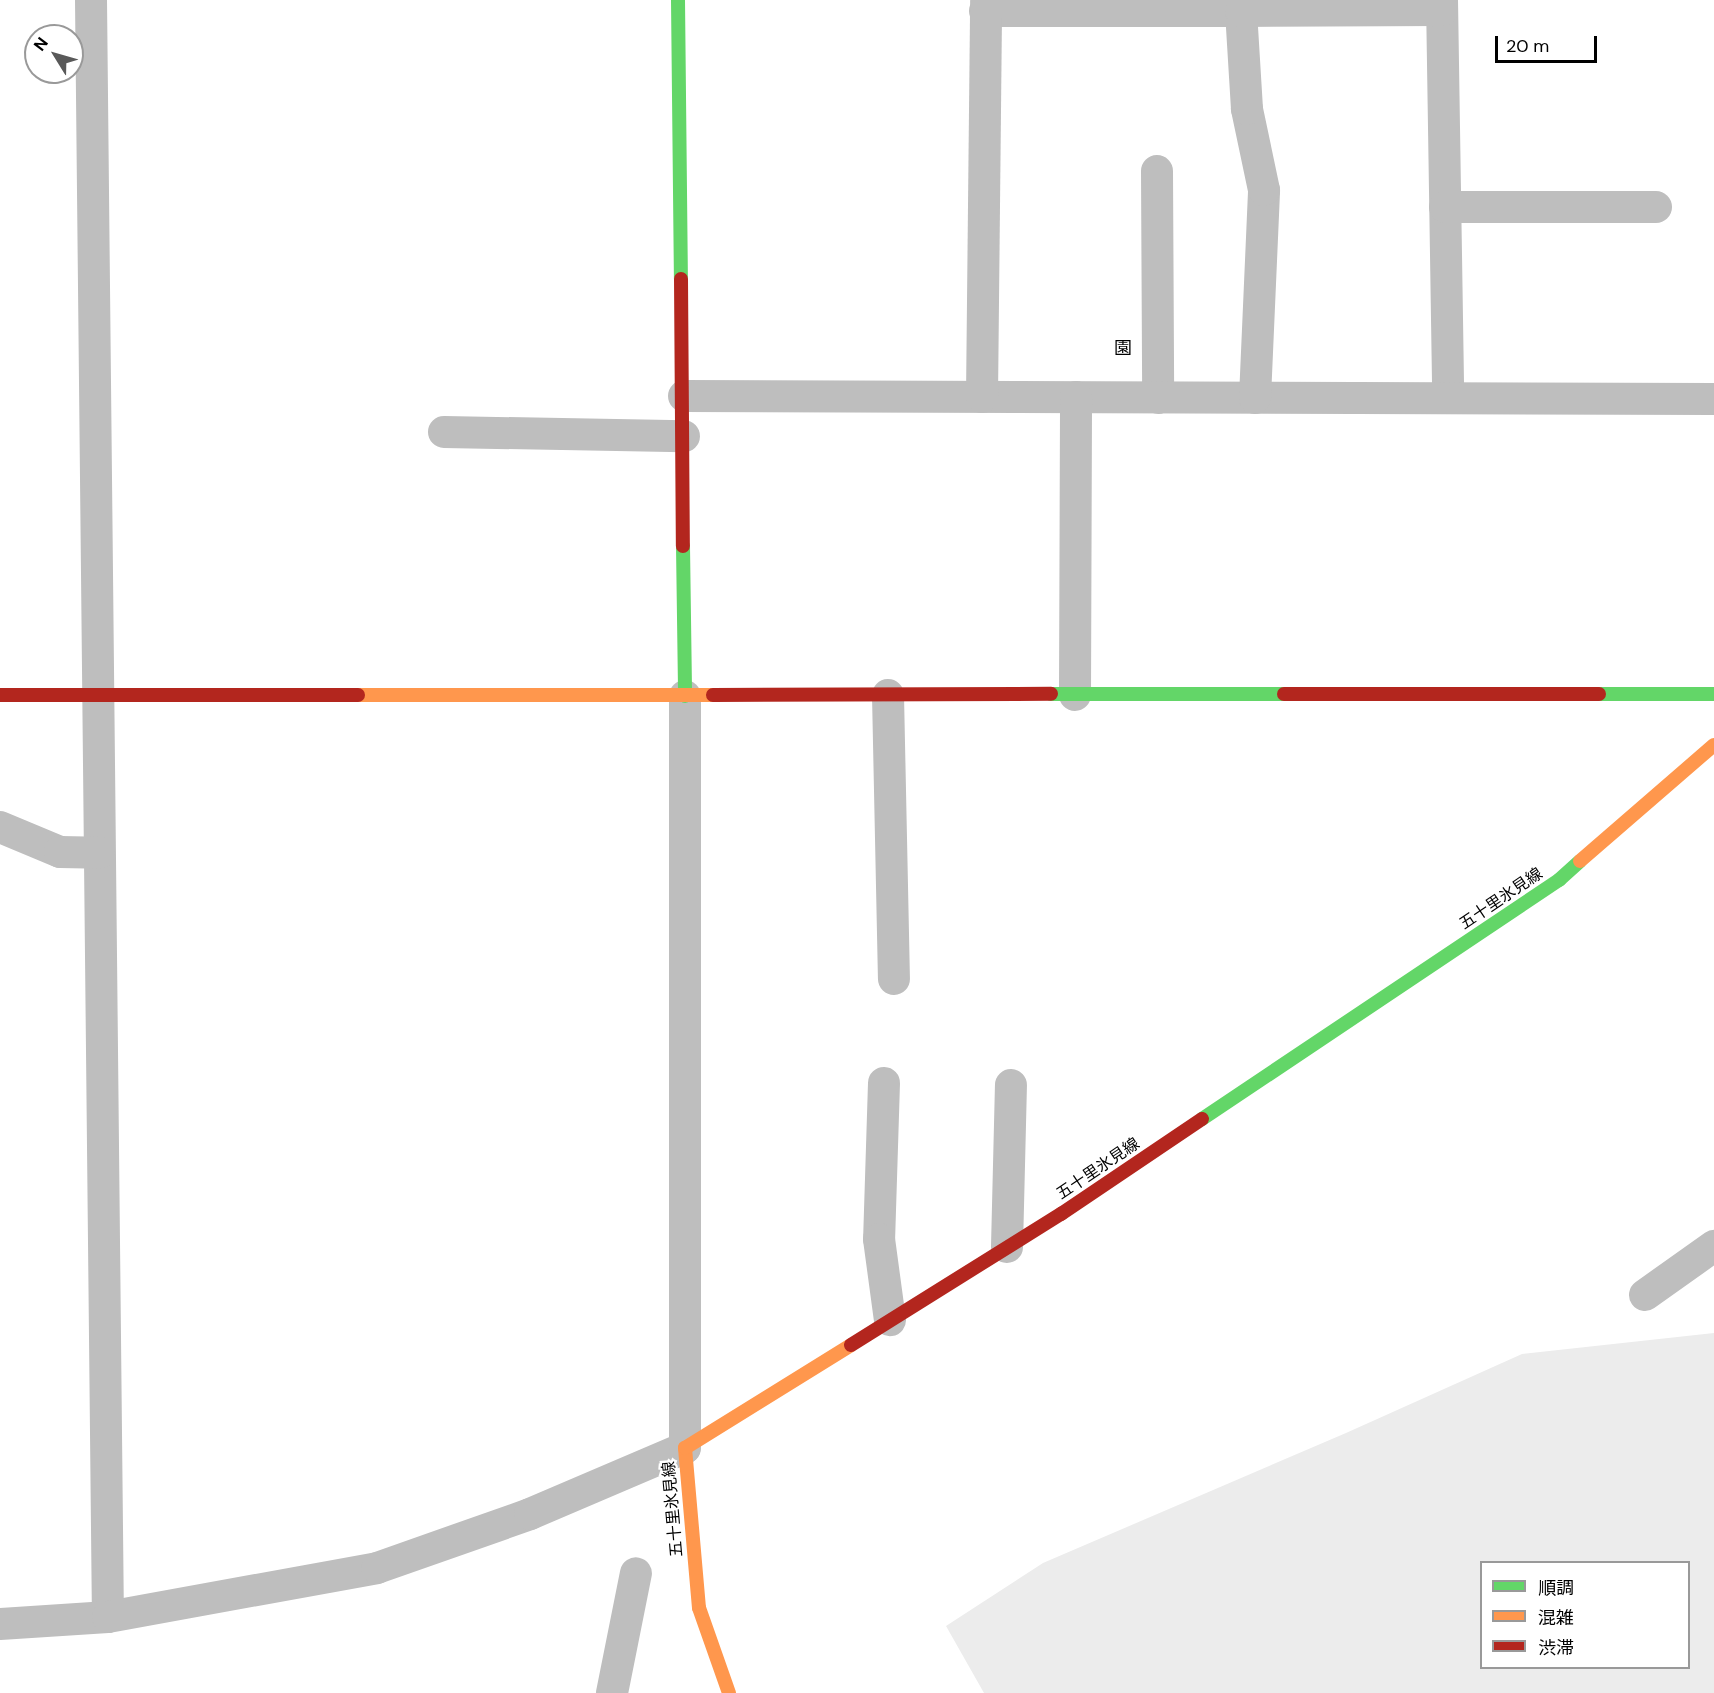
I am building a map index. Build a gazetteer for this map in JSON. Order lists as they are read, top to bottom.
{
  "streets": {
    "street": ["五十里氷見線"]
  },
  "districts": ["園"],
  "legend": ["順調", "混雑", "渋滞"],
  "scale_bar": "20 m",
  "north": "top left"
}
